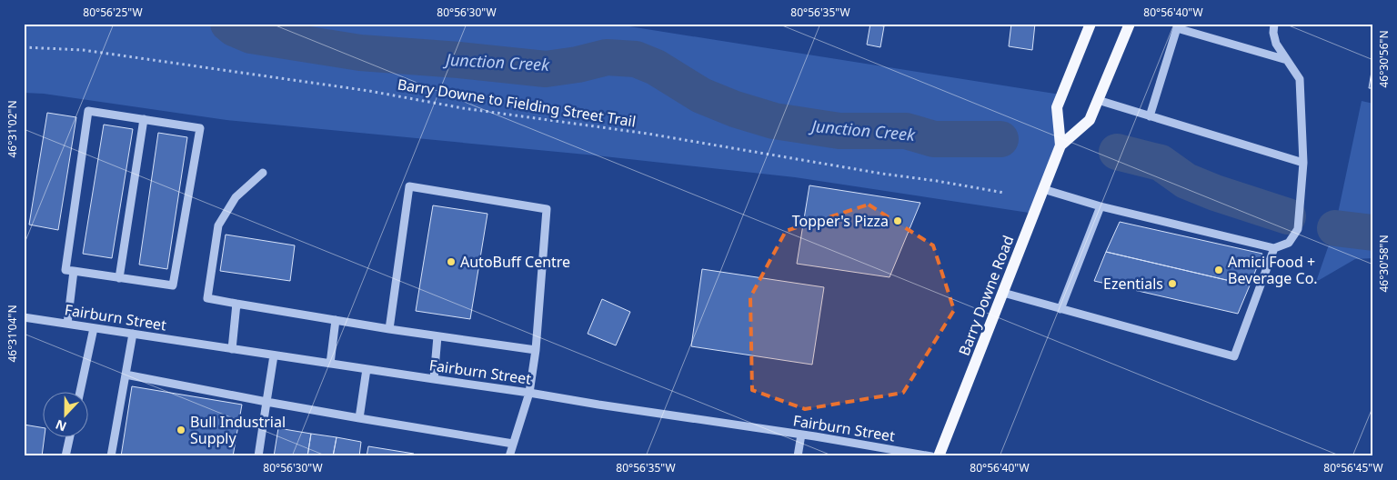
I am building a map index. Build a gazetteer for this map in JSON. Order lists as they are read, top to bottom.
{
  "streets": {
    "main road": ["Barry Downe Road"],
    "street": ["Fairburn Street"],
    "path": ["Barry Downe to Fielding Street Trail"]
  },
  "water": ["Junction Creek"],
  "places": [
    "Topper's Pizza",
    "AutoBuff Centre",
    "Amici Food + Beverage Co.",
    "Ezentials",
    "Bull Industrial Supply"
  ],
  "north": "bottom",
  "coordinates": [
    "80°56'25\"W",
    "80°56'30\"W",
    "80°56'35\"W",
    "80°56'40\"W",
    "46°30'56\"N",
    "46°31'02\"N",
    "46°30'58\"N",
    "46°31'04\"N",
    "80°56'45\"W"
  ]
}
